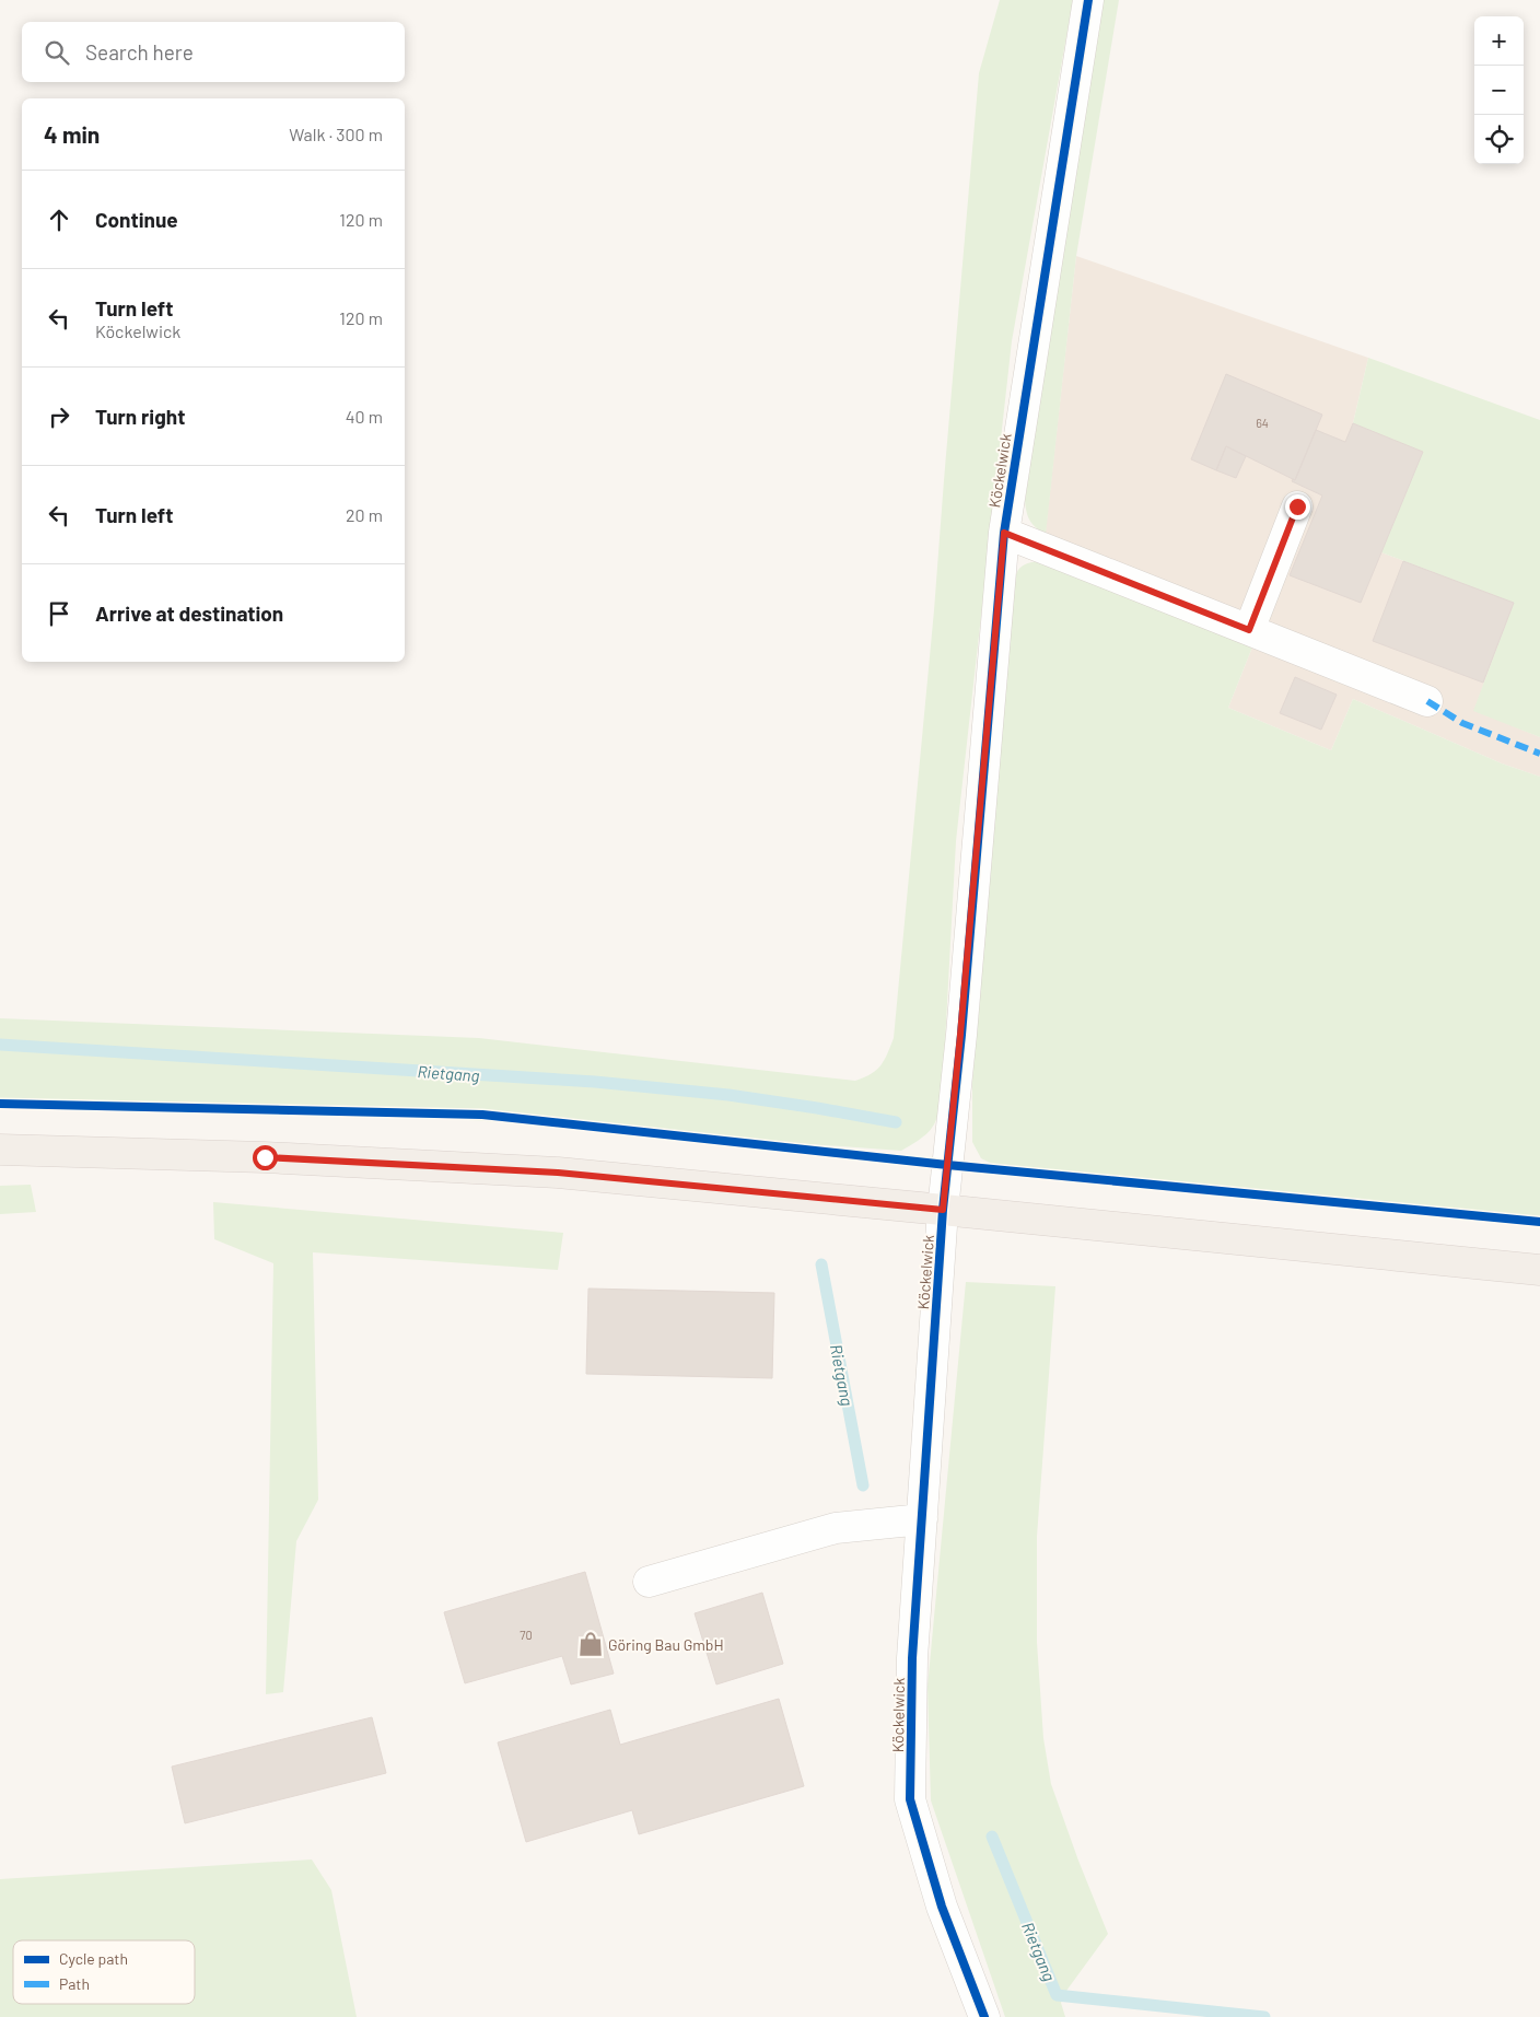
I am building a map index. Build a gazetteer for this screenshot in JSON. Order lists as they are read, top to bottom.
{
  "streets": {
    "street": ["Köckelwick"]
  },
  "water": ["Rietgang"],
  "places": {
    "shop": ["Göring Bau GmbH"]
  },
  "house_numbers": ["64", "70"],
  "legend": ["Cycle path", "Path"],
  "page": {
    "map_buttons": ["+", "−"],
    "search": "Search here",
    "heading": ["4 min", "Walk · 300 m"],
    "list": [
      ["Continue", "120 m"],
      ["Turn left", "Köckelwick", "120 m"],
      ["Turn right", "40 m"],
      ["Turn left", "20 m"],
      "Arrive at destination"
    ]
  }
}
